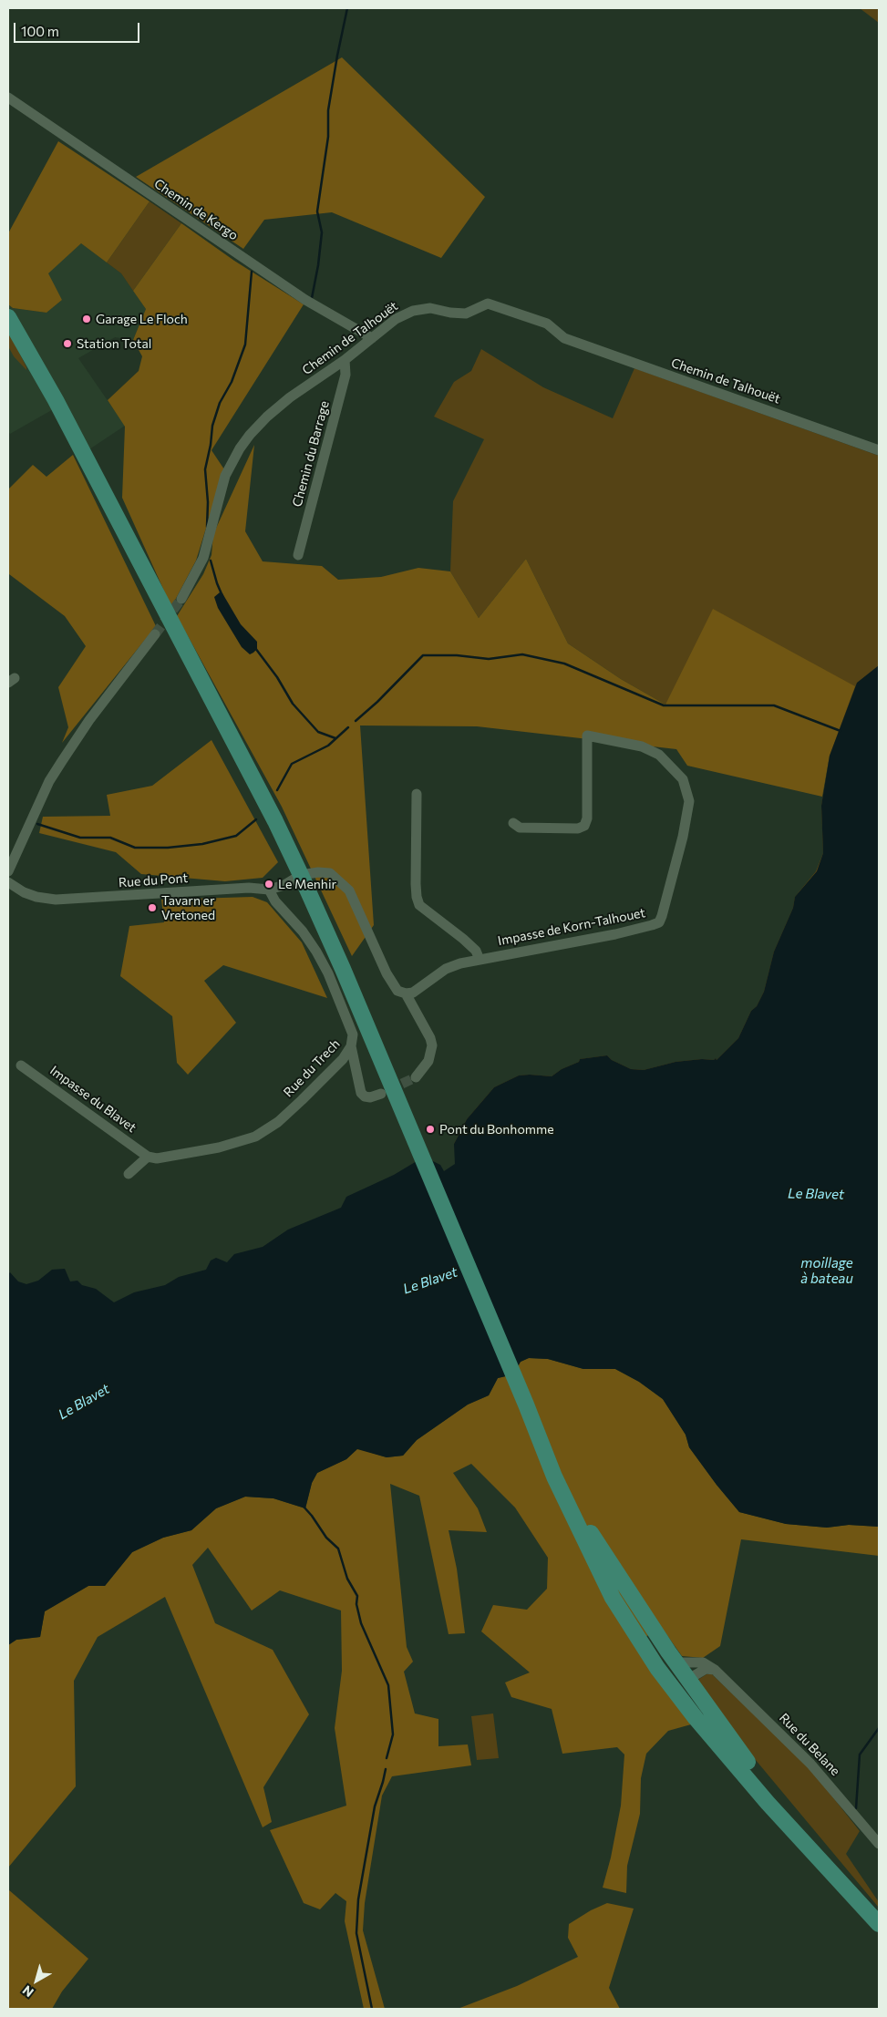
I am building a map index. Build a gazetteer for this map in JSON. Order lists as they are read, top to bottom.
{
  "streets": {
    "street": [
      "Chemin de Kergo",
      "Chemin de Talhouët",
      "Chemin du Barrage",
      "Rue du Pont",
      "Impasse de Korn-Talhouet",
      "Rue du Trech",
      "Impasse du Blavet",
      "Rue du Belane"
    ]
  },
  "crossings": [
    ["Chemin de Kergo", "Chemin de Talhouët"],
    ["Chemin de Talhouët", "Chemin du Barrage"],
    ["Rue du Pont", "Rue du Trech"],
    ["Rue du Trech", "Impasse du Blavet"]
  ],
  "water": ["Le Blavet", "moillage à bateau"],
  "places": [
    "Garage Le Floch",
    "Station Total",
    "Le Menhir",
    "Tavarn er Vretoned",
    "Pont du Bonhomme"
  ],
  "scale_bar": "100 m",
  "north": "bottom left"
}
